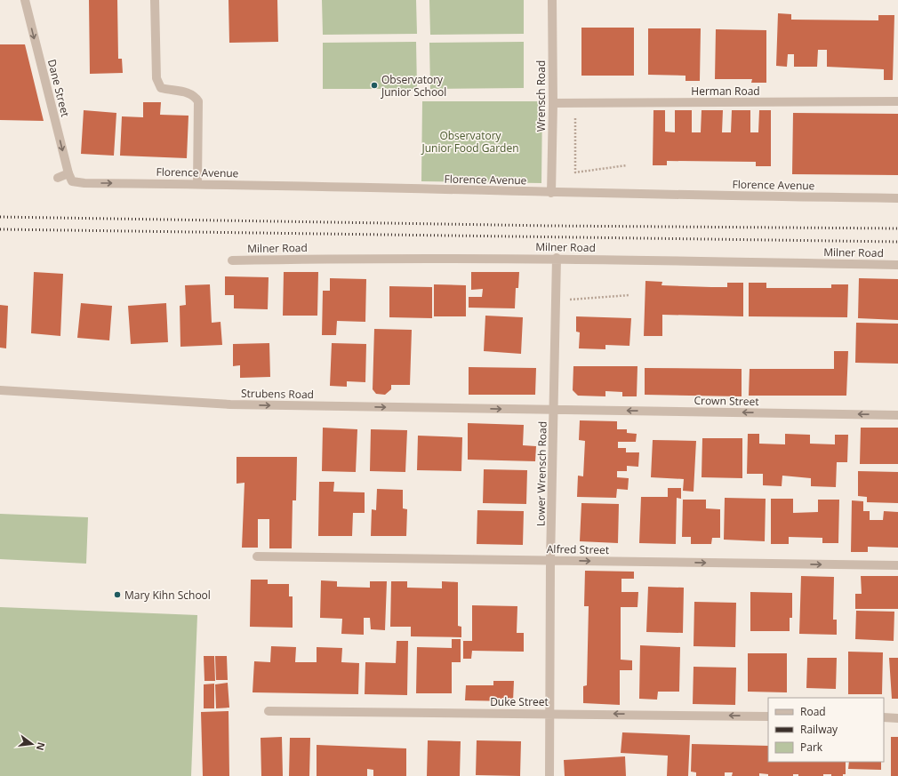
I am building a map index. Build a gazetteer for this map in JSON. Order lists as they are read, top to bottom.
{
  "streets": {
    "street": [
      "Dane Street",
      "Herman Road",
      "Wrensch Road",
      "Florence Avenue",
      "Milner Road",
      "Strubens Road",
      "Crown Street",
      "Lower Wrensch Road",
      "Alfred Street",
      "Duke Street"
    ]
  },
  "crossings": [
    ["Dane Street", "Florence Avenue"],
    ["Herman Road", "Wrensch Road"],
    ["Wrensch Road", "Florence Avenue"],
    ["Milner Road", "Lower Wrensch Road"],
    ["Strubens Road", "Crown Street"],
    ["Strubens Road", "Lower Wrensch Road"],
    ["Crown Street", "Lower Wrensch Road"],
    ["Lower Wrensch Road", "Alfred Street"],
    ["Lower Wrensch Road", "Duke Street"]
  ],
  "one_way": [
    "Dane Street",
    "Strubens Road",
    "Crown Street",
    "Alfred Street",
    "Duke Street"
  ],
  "parks": ["Observatory Junior Food Garden"],
  "places": ["Observatory Junior School", "Mary Kihn School"],
  "legend": ["Road", "Railway", "Park"],
  "north": "right"
}
